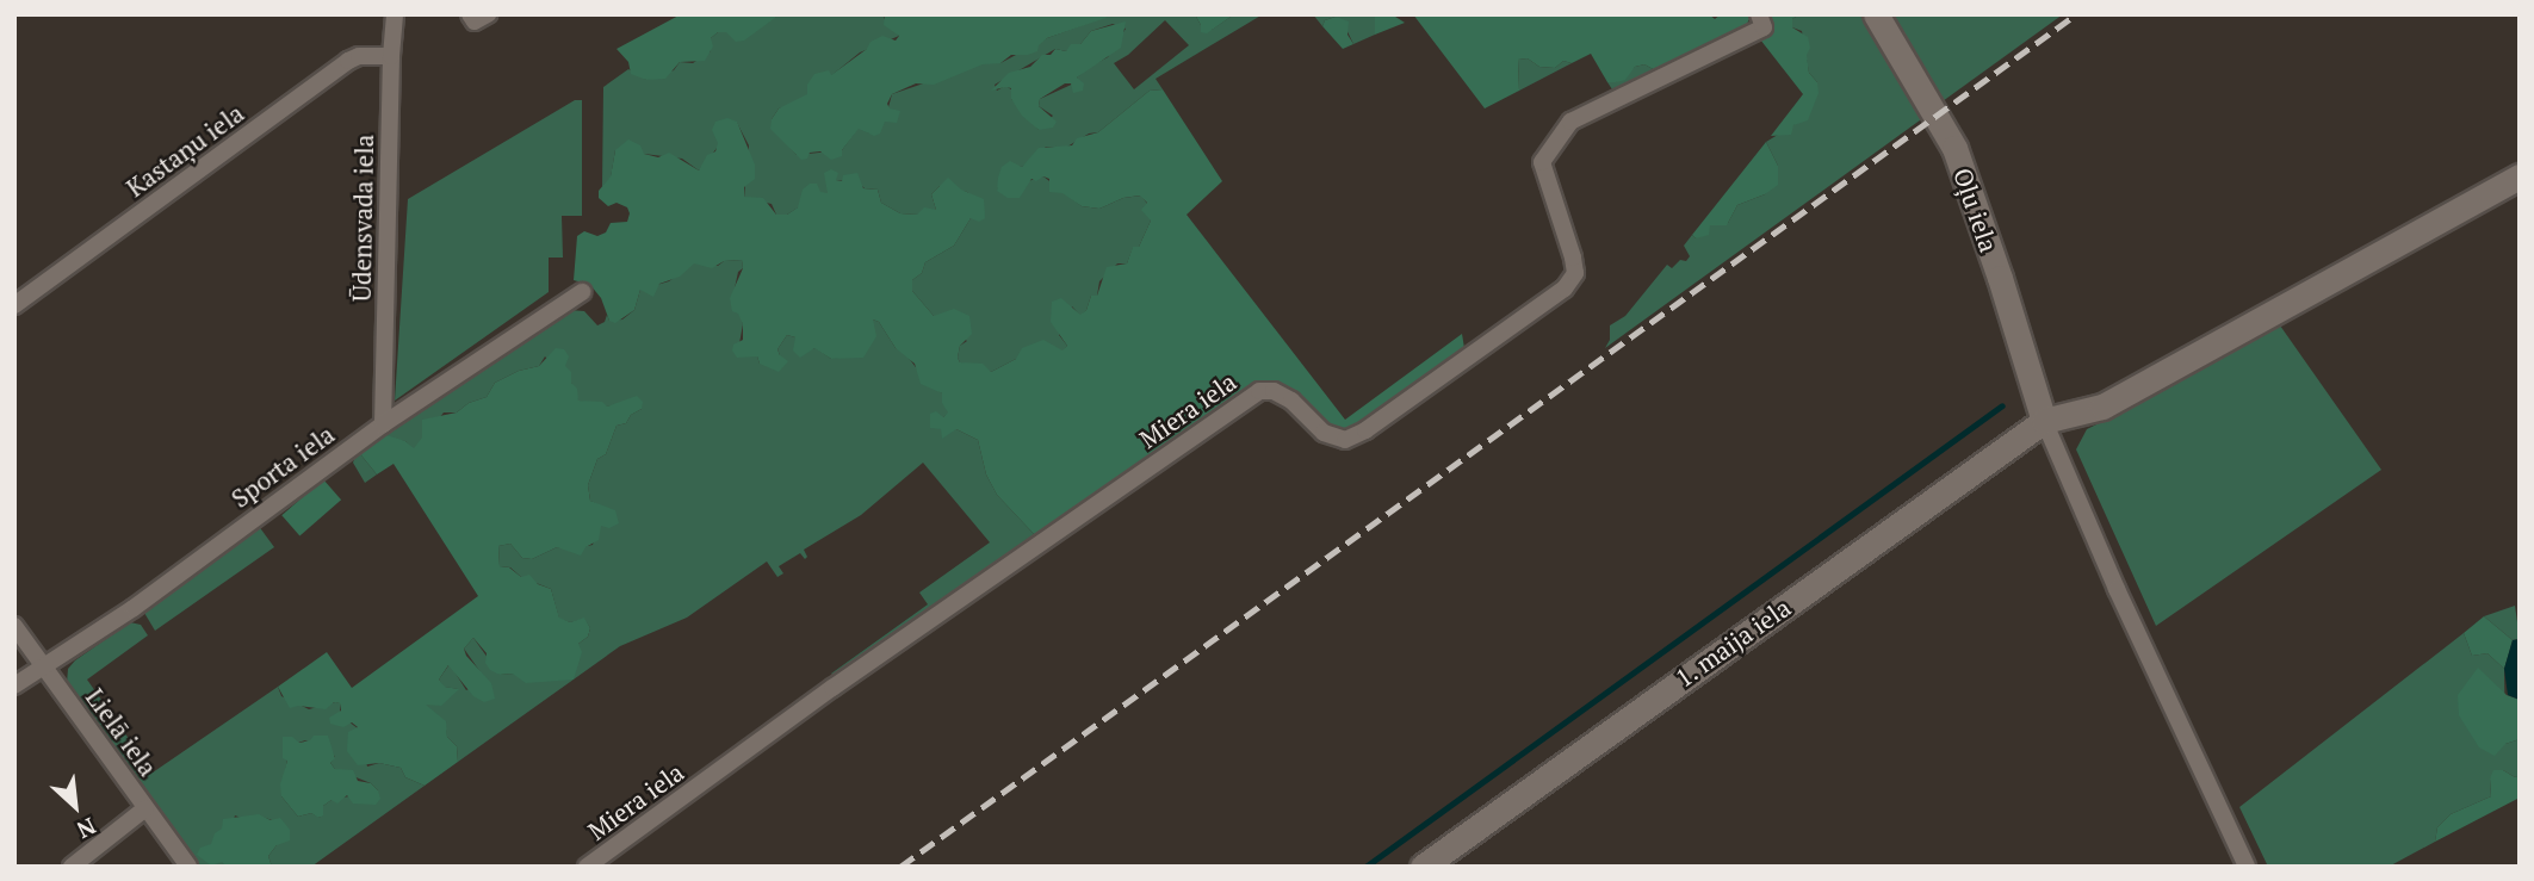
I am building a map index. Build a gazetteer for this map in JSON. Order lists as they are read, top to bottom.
{
  "streets": {
    "street": [
      "Kastaņu iela",
      "Oļu iela",
      "Ūdensvada iela",
      "Miera iela",
      "Sporta iela",
      "1. maija iela",
      "Lielā iela"
    ]
  },
  "crossings": [
    ["Kastaņu iela", "Ūdensvada iela"],
    ["Oļu iela", "1. maija iela"],
    ["Ūdensvada iela", "Sporta iela"],
    ["Sporta iela", "Lielā iela"]
  ],
  "north": "bottom right"
}
